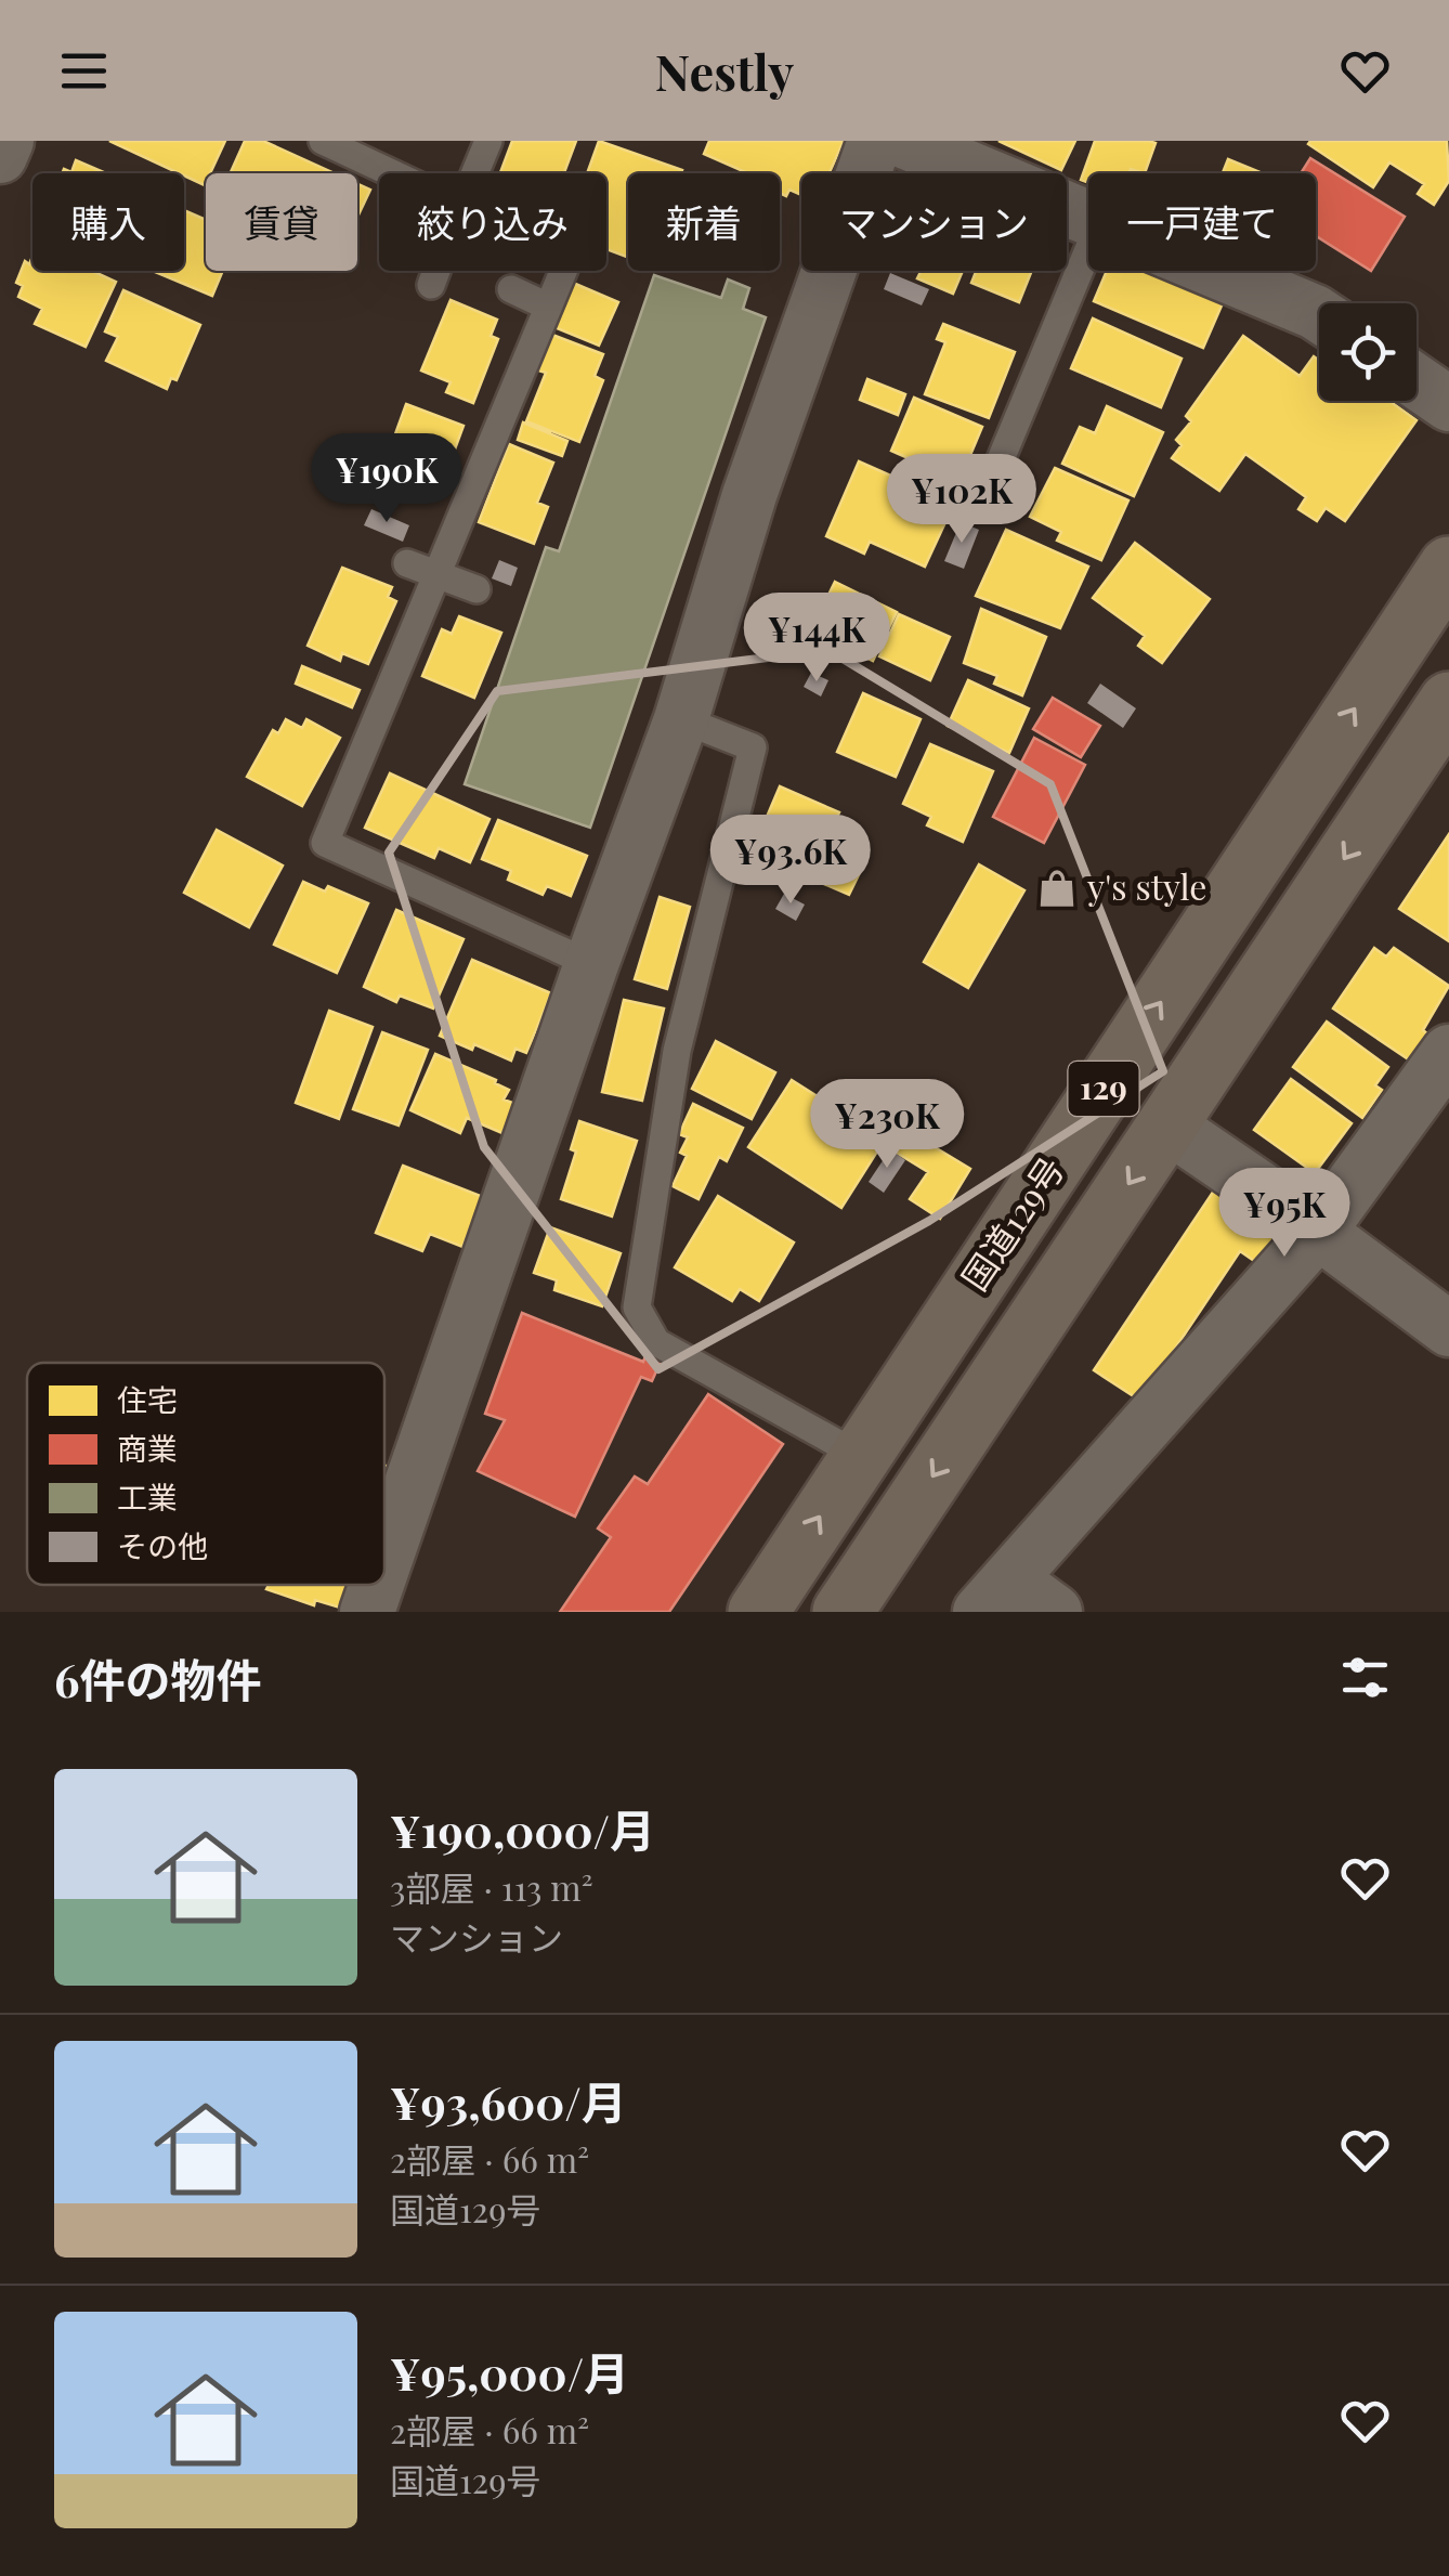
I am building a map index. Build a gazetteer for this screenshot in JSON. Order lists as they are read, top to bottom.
{
  "streets": {
    "highway": ["129", "国道129号"]
  },
  "places": {
    "shop": ["y's style"]
  },
  "legend": [
    "住宅",
    "商業",
    "工業",
    "その他"
  ],
  "page": {
    "header": "Nestly",
    "chip": [
      "購入",
      "賃貸",
      "絞り込み",
      "新着",
      "マンション",
      "一戸建て"
    ],
    "price": [
      "¥190K",
      "¥102K",
      "¥144K",
      "¥93.6K",
      "¥230K",
      "¥95K"
    ],
    "heading": "6件の物件",
    "list": [
      {
        "name": "¥190,000/月",
        "note": "3部屋 · 113 m² · マンション"
      },
      {
        "name": "¥93,600/月",
        "note": "2部屋 · 66 m² · 国道129号"
      },
      {
        "name": "¥95,000/月",
        "note": "2部屋 · 66 m² · 国道129号"
      }
    ]
  }
}
